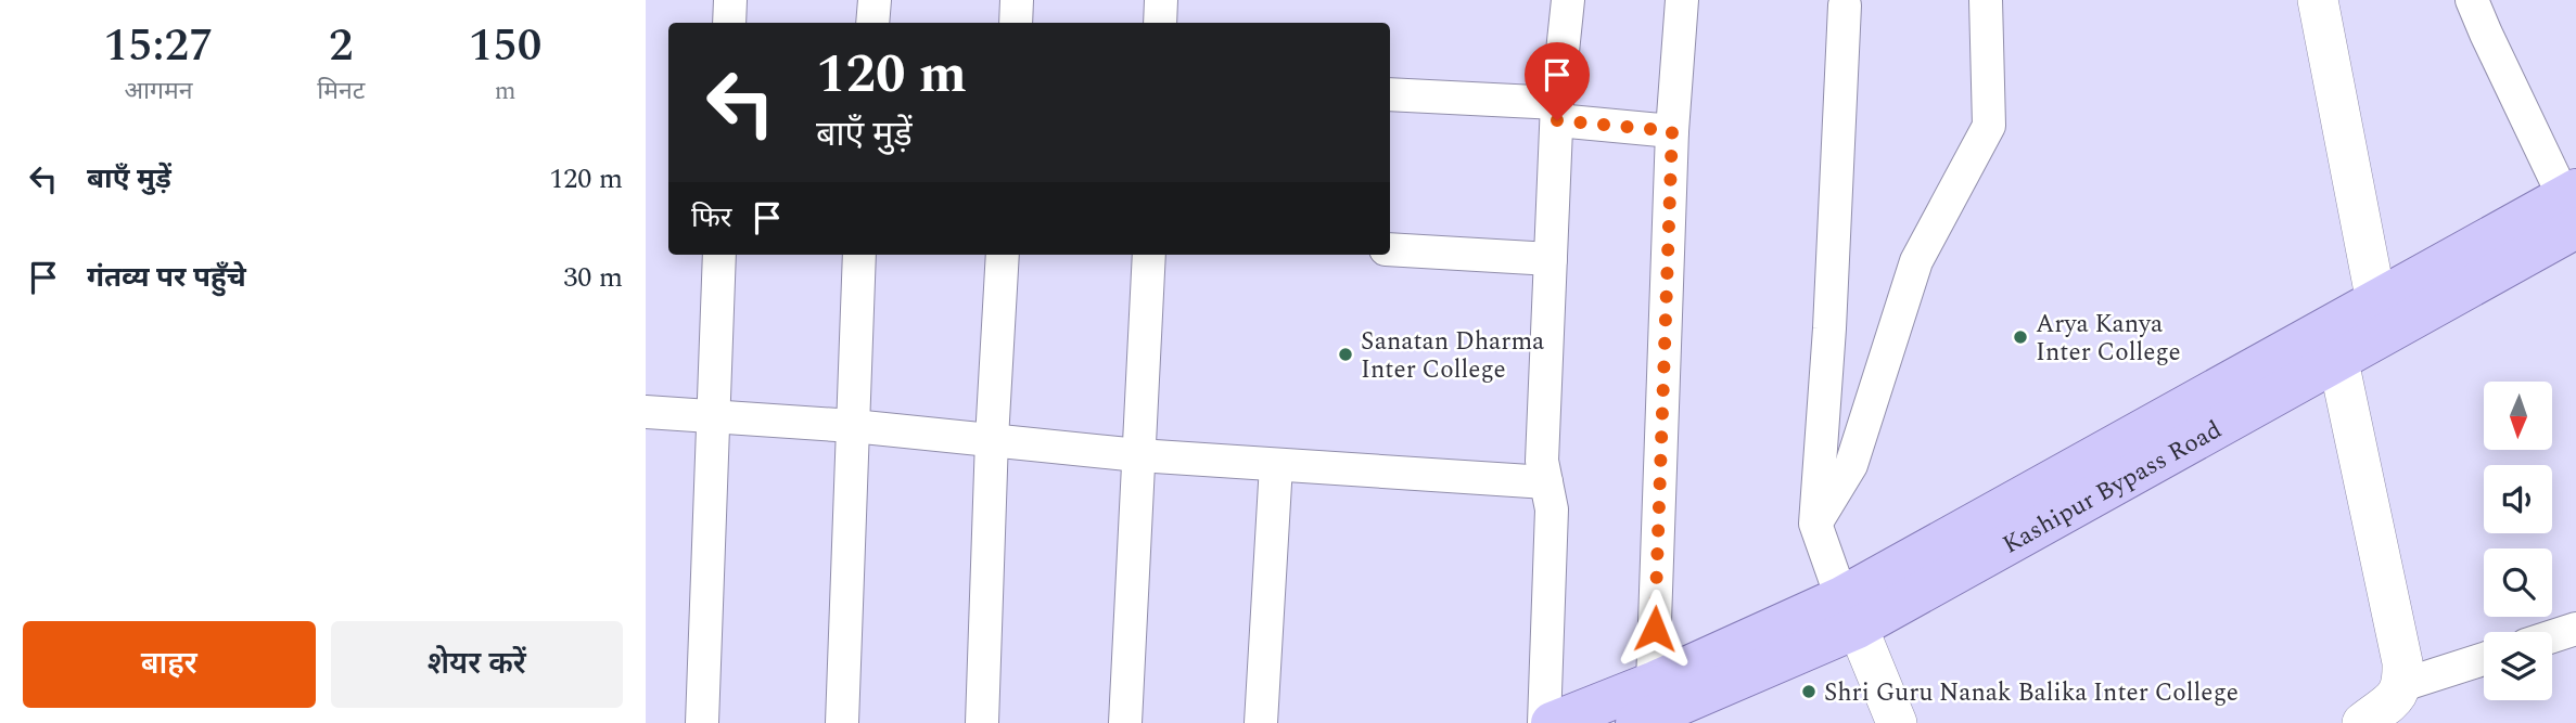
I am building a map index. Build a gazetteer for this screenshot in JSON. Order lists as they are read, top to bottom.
{
  "streets": {
    "main road": ["Kashipur Bypass Road"]
  },
  "places": ["Arya Kanya Inter College", "Sanatan Dharma Inter College", "Shri Guru Nanak Balika Inter College"],
  "north": "bottom",
  "page": {
    "eta": [
      "15:27",
      "आगमन",
      "2",
      "मिनट",
      "150",
      "m"
    ],
    "turn": ["120 m", "बाएँ मुड़ें"],
    "list": [
      {
        "name": "बाएँ मुड़ें",
        "value": "120 m"
      },
      {
        "name": "गंतव्य पर पहुँचे",
        "value": "30 m"
      }
    ],
    "then": "फिर",
    "buttons": ["बाहर", "शेयर करें"]
  }
}
